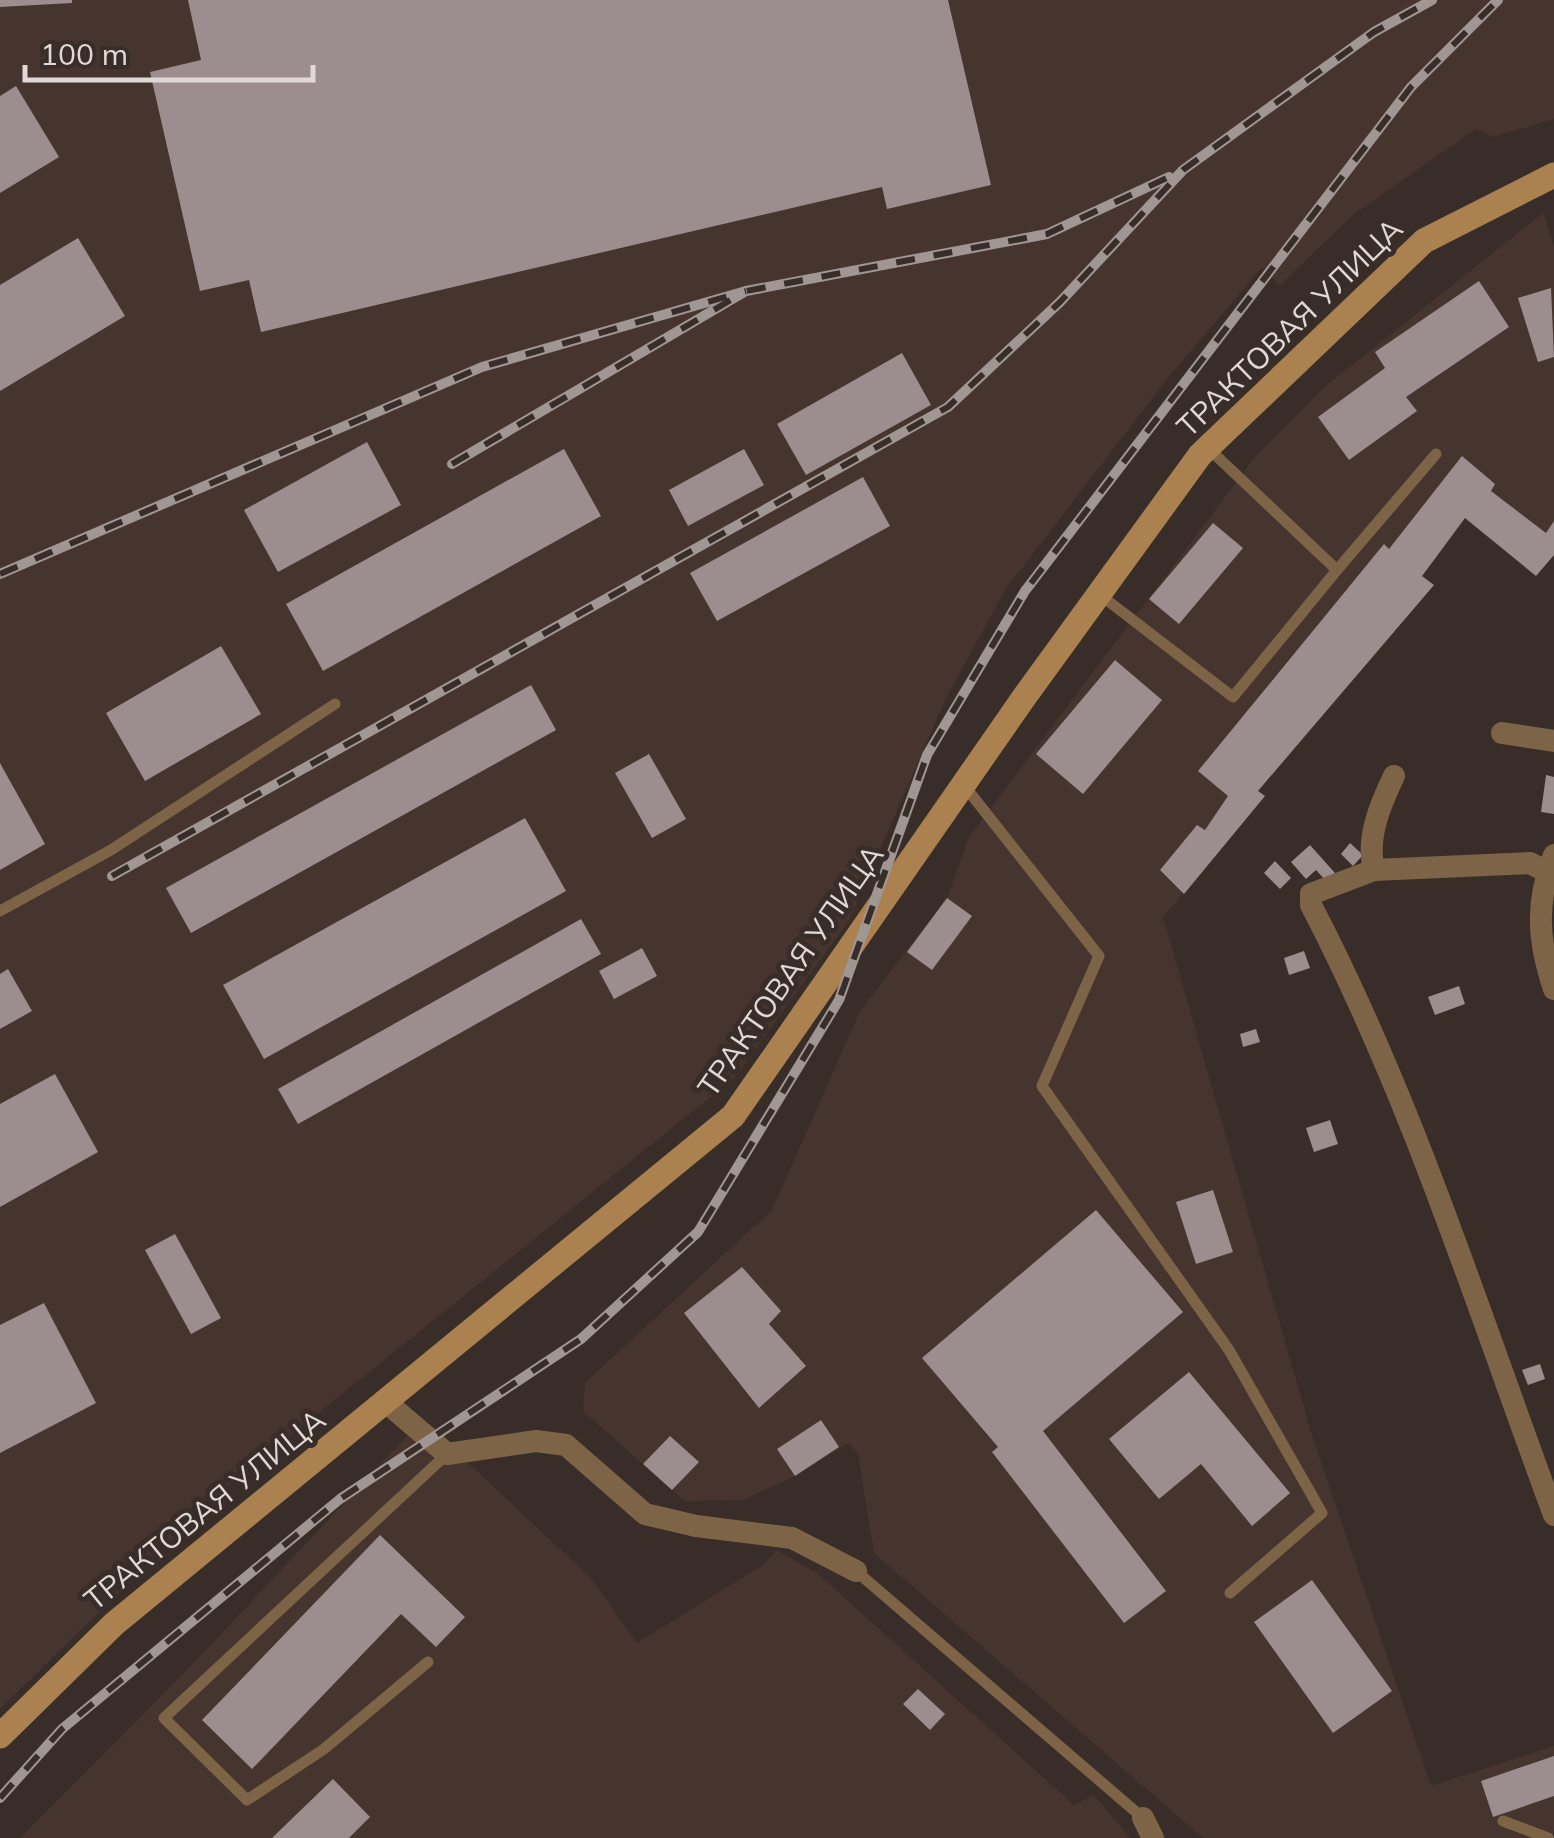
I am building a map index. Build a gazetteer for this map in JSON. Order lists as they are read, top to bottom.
{
  "streets": {
    "main road": ["ТРАКТОВАЯ УЛИЦА"]
  },
  "scale_bar": "100 m"
}
